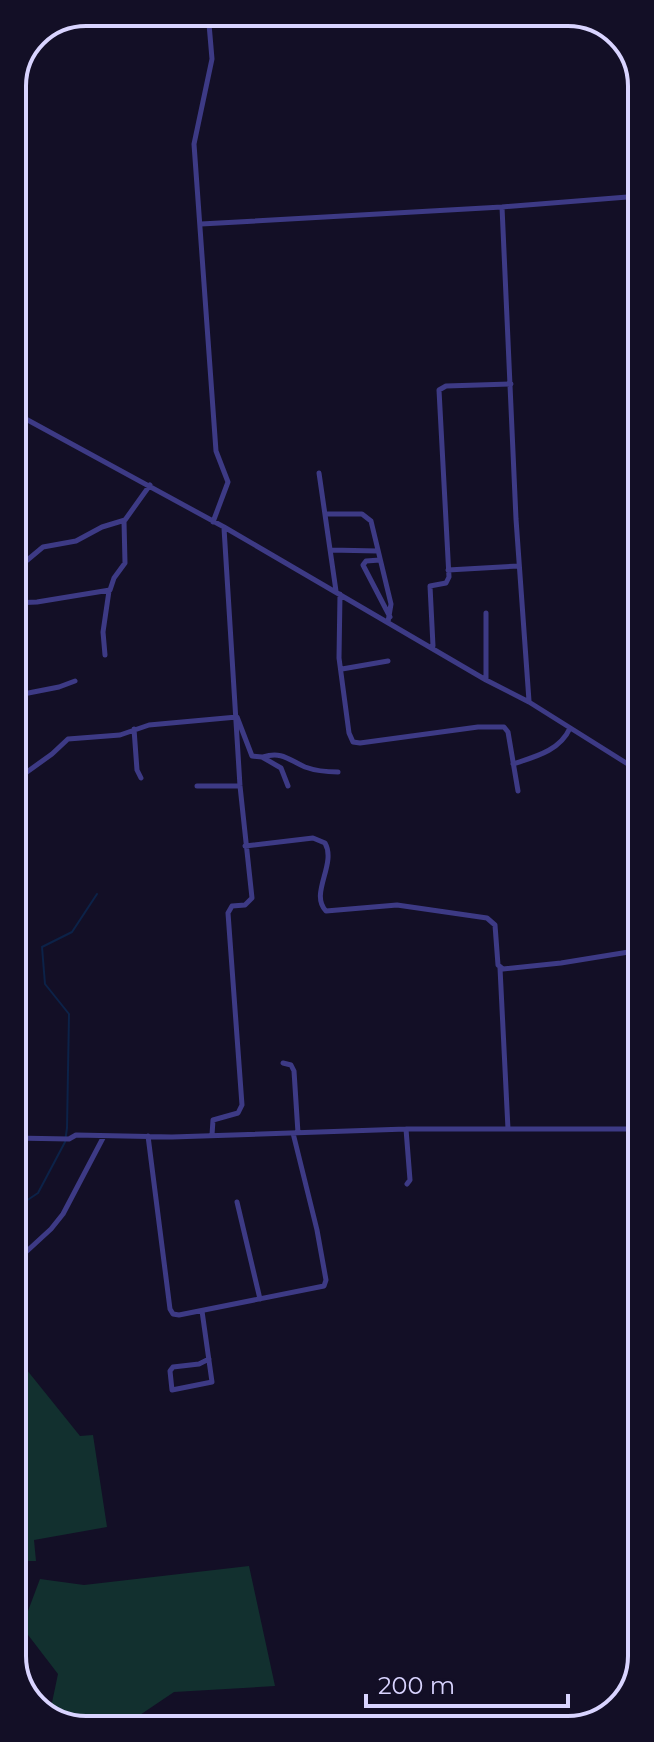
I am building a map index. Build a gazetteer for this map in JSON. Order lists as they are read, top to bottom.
{
  "scale_bar": "200 m"
}
